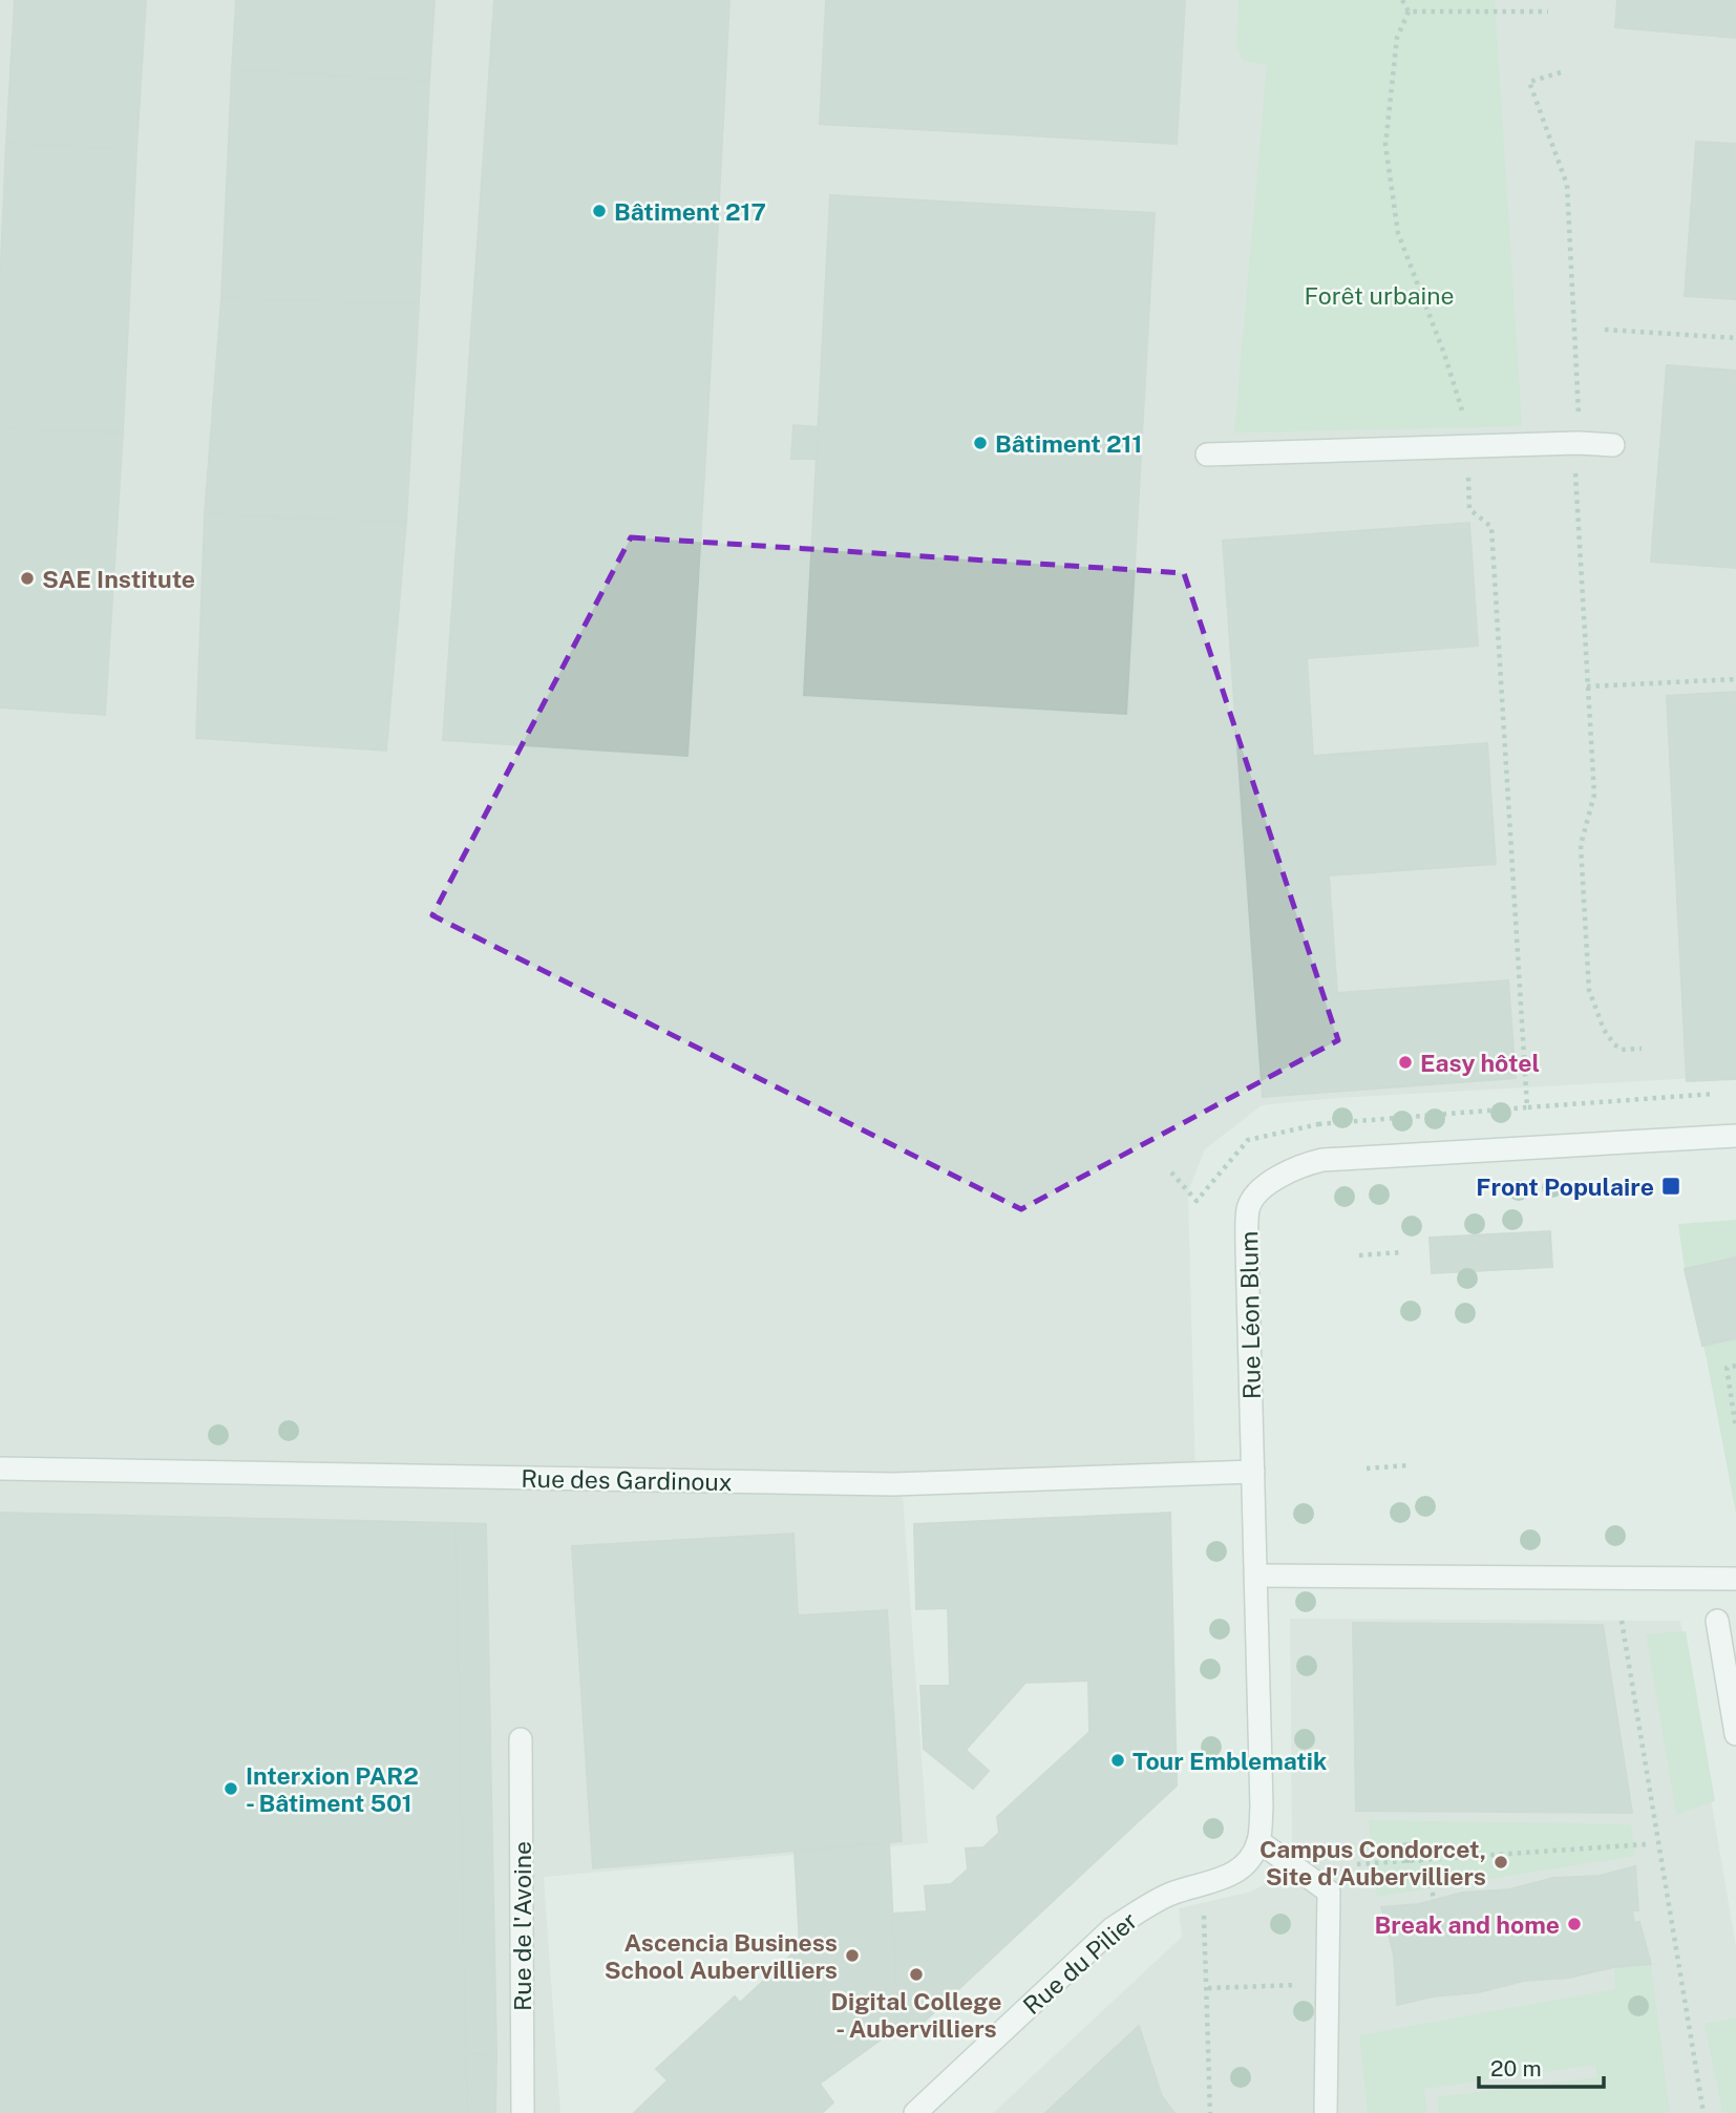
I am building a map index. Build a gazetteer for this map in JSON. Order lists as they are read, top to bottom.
{
  "streets": {
    "street": [
      "Rue Léon Blum",
      "Rue des Gardinoux",
      "Rue de l'Avoine",
      "Rue du Pilier"
    ]
  },
  "crossings": [
    ["Rue Léon Blum", "Rue des Gardinoux"],
    ["Rue Léon Blum", "Rue du Pilier"]
  ],
  "parks": ["Forêt urbaine"],
  "places": {
    "other": [
      "Bâtiment 217",
      "Bâtiment 211",
      "SAE Institute",
      "Easy hôtel",
      "Tour Emblematik",
      "Interxion PAR2 - Bâtiment 501",
      "Campus Condorcet, Site d'Aubervilliers",
      "Break and home",
      "Ascencia Business School Aubervilliers",
      "Digital College - Aubervilliers"
    ],
    "transit": ["Front Populaire"]
  },
  "scale_bar": "20 m"
}
